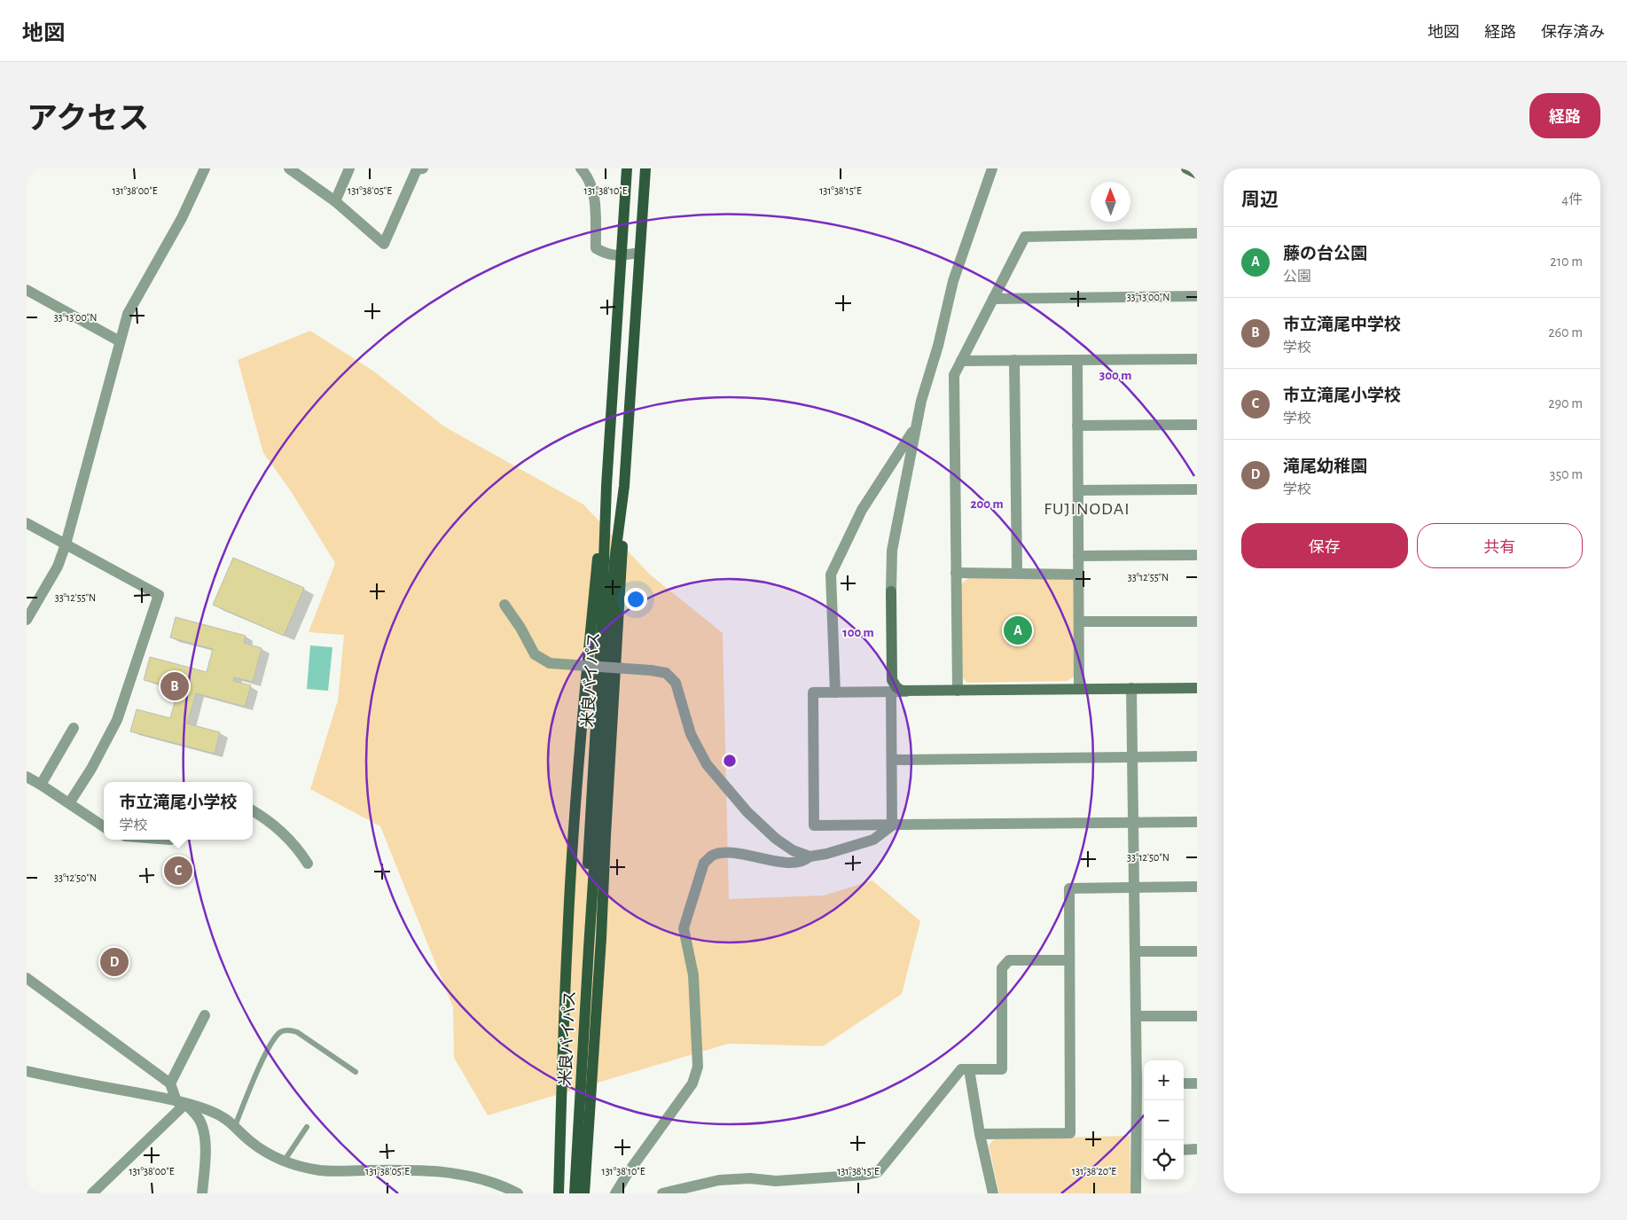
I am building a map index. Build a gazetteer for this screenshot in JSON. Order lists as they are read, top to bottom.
{
  "streets": {
    "main road": ["米良バイパス"]
  },
  "districts": ["FUJINODAI"],
  "north": "top",
  "page": {
    "header": "地図",
    "nav": ["地図", "経路", "保存済み"],
    "title": "アクセス",
    "buttons": [
      "経路",
      ["保存", "共有"]
    ],
    "heading": ["周辺", "4件"],
    "list": [
      {
        "mark": "A",
        "name": "藤の台公園",
        "note": "公園",
        "value": "210 m"
      },
      {
        "mark": "B",
        "name": "市立滝尾中学校",
        "note": "学校",
        "value": "260 m"
      },
      {
        "mark": "C",
        "name": "市立滝尾小学校",
        "note": "学校",
        "value": "290 m"
      },
      {
        "mark": "D",
        "name": "滝尾幼稚園",
        "note": "学校",
        "value": "350 m"
      }
    ],
    "pins": [
      "A",
      "B",
      "C",
      "D"
    ],
    "popup": ["市立滝尾小学校", "学校"],
    "map_buttons": ["+", "−"]
  },
  "coordinates": [
    "131°38'00\"E",
    "131°38'05\"E",
    "131°38'10\"E",
    "131°38'15\"E",
    "33°13'00\"N",
    "33°12'55\"N",
    "33°12'50\"N",
    "131°38'20\"E"
  ],
  "rings": ["300 m", "200 m", "100 m"]
}
